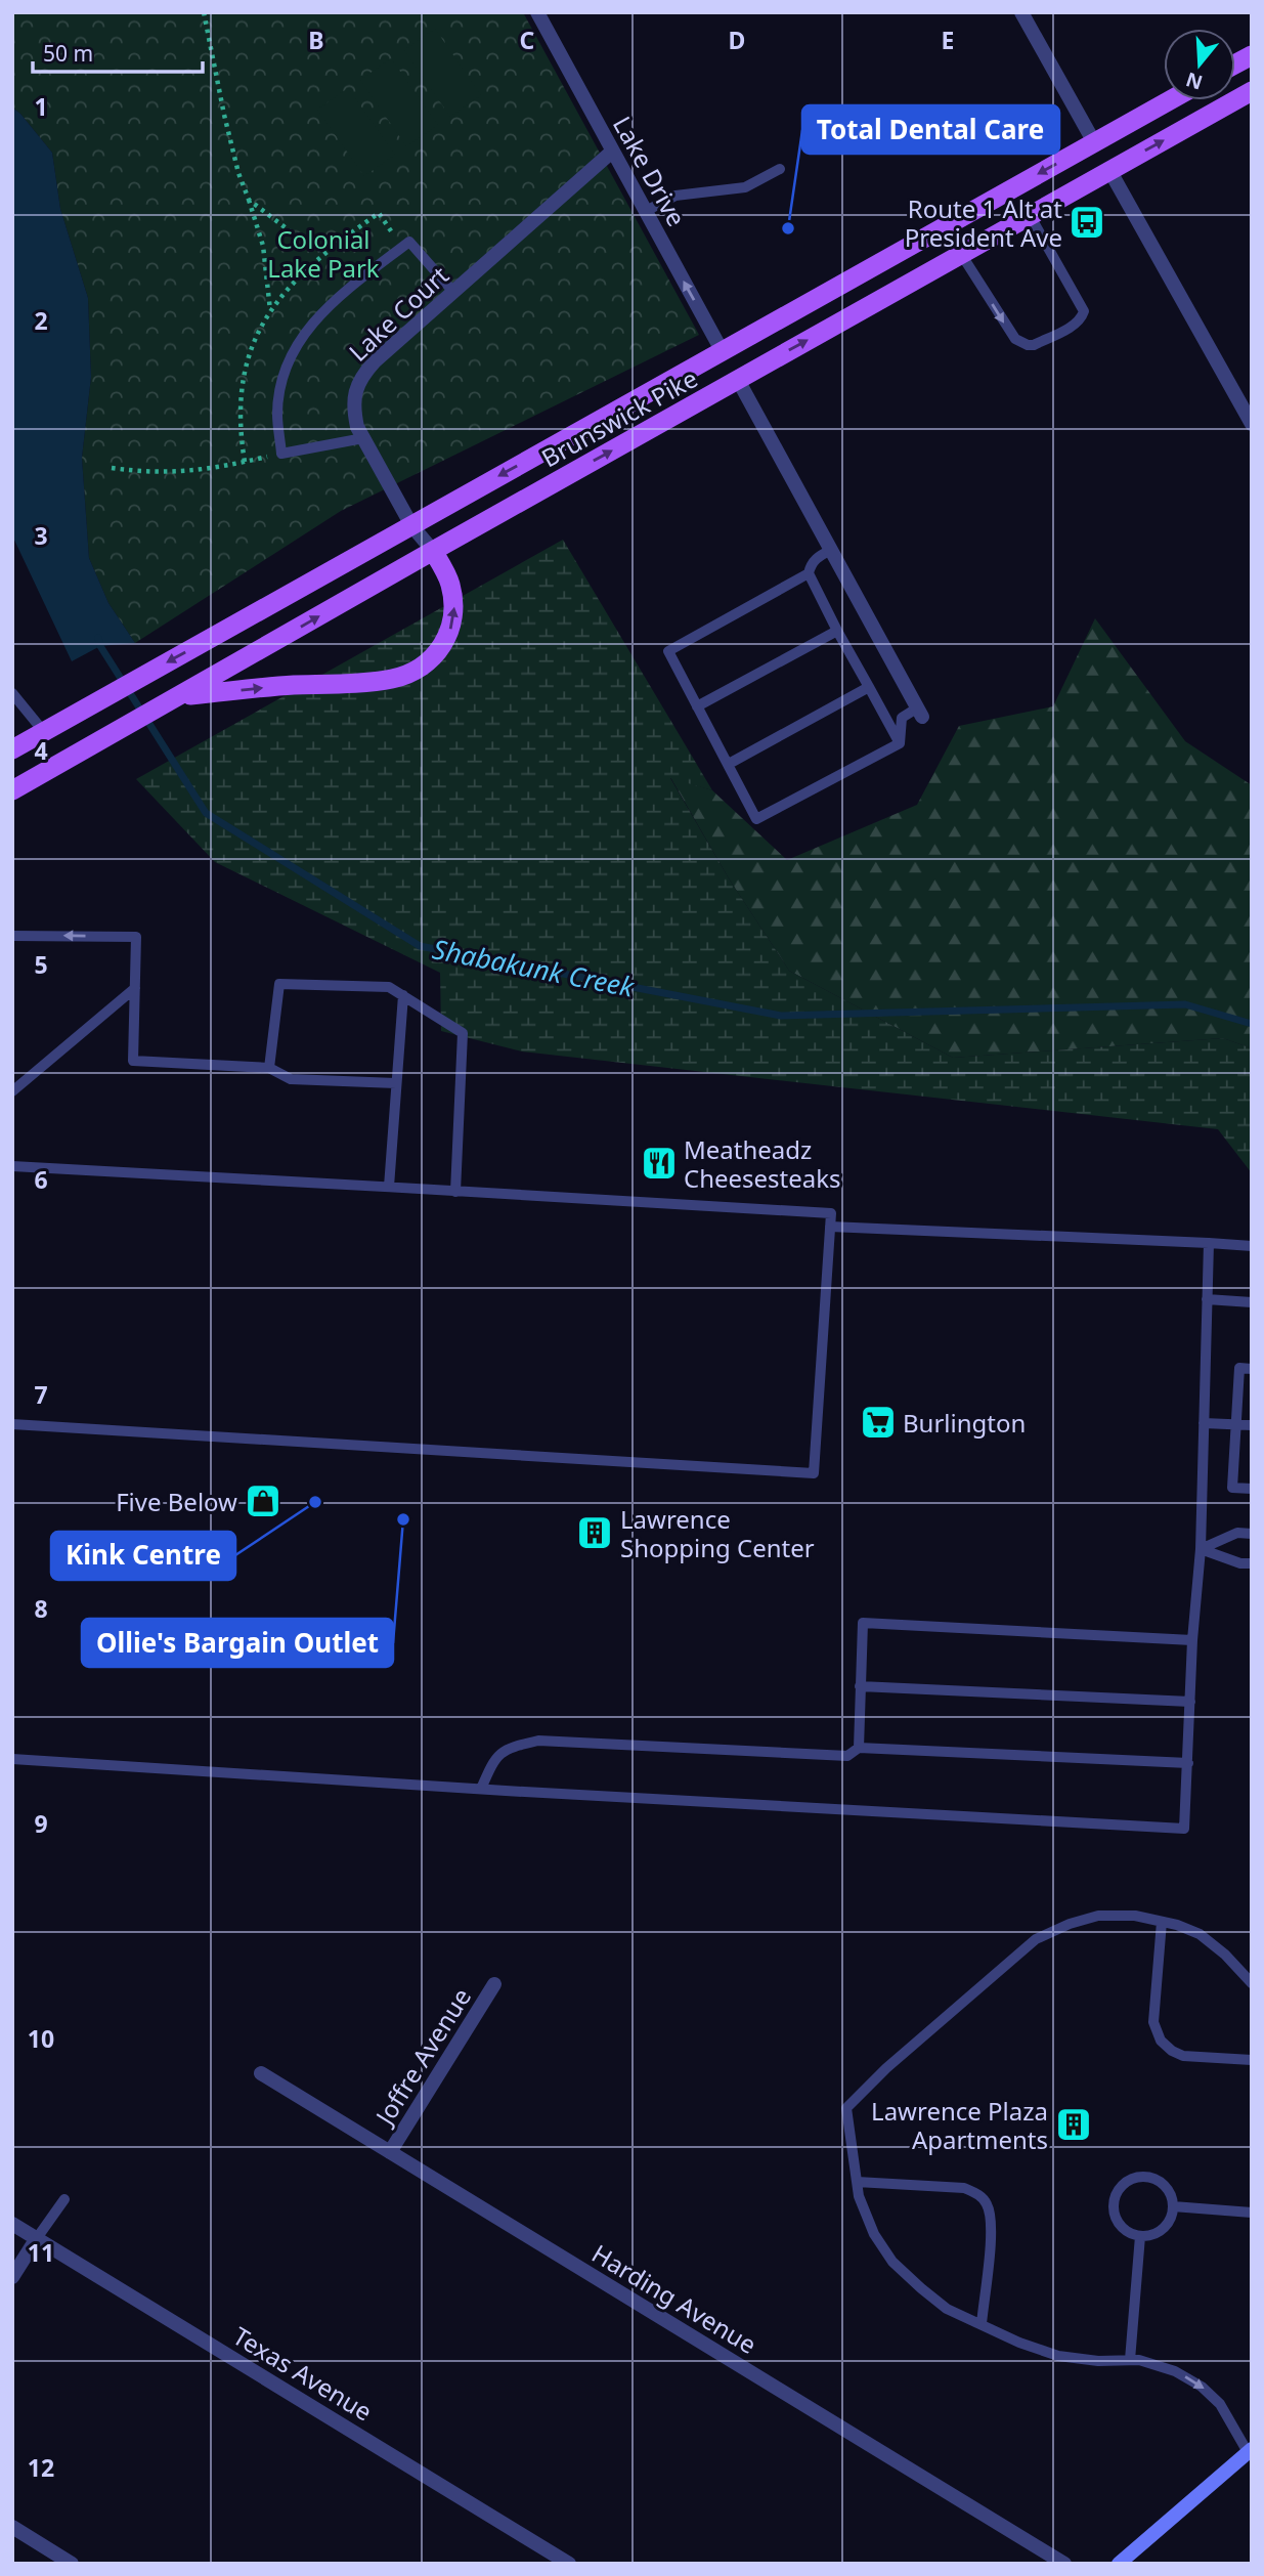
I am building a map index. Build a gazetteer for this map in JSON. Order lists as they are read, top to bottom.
{
  "streets": {
    "main road": ["Brunswick Pike"],
    "street": [
      "Lake Drive",
      "Lake Court",
      "Joffre Avenue",
      "Harding Avenue",
      "Texas Avenue"
    ]
  },
  "crossings": [
    ["Lake Drive", "Lake Court"],
    ["Lake Drive", "Brunswick Pike"],
    ["Lake Court", "Brunswick Pike"],
    ["Joffre Avenue", "Harding Avenue"]
  ],
  "one_way": ["Lake Drive"],
  "water": ["Shabakunk Creek"],
  "parks": ["Colonial Lake Park"],
  "places": {
    "bus stop": ["Route 1 Alt at President Ave"],
    "other": ["Total Dental Care", "Kink Centre", "Ollie's Bargain Outlet"],
    "restaurant": ["Meatheadz Cheesesteaks"],
    "supermarket": ["Burlington"],
    "shop": ["Five Below"],
    "building": ["Lawrence Shopping Center", "Lawrence Plaza Apartments"]
  },
  "scale_bar": "50 m",
  "north": "bottom",
  "grid": {
    "columns": [
      "B",
      "C",
      "D",
      "E"
    ],
    "rows": [
      "1",
      "2",
      "3",
      "4",
      "5",
      "6",
      "7",
      "8",
      "9",
      "10",
      "11",
      "12"
    ]
  }
}
